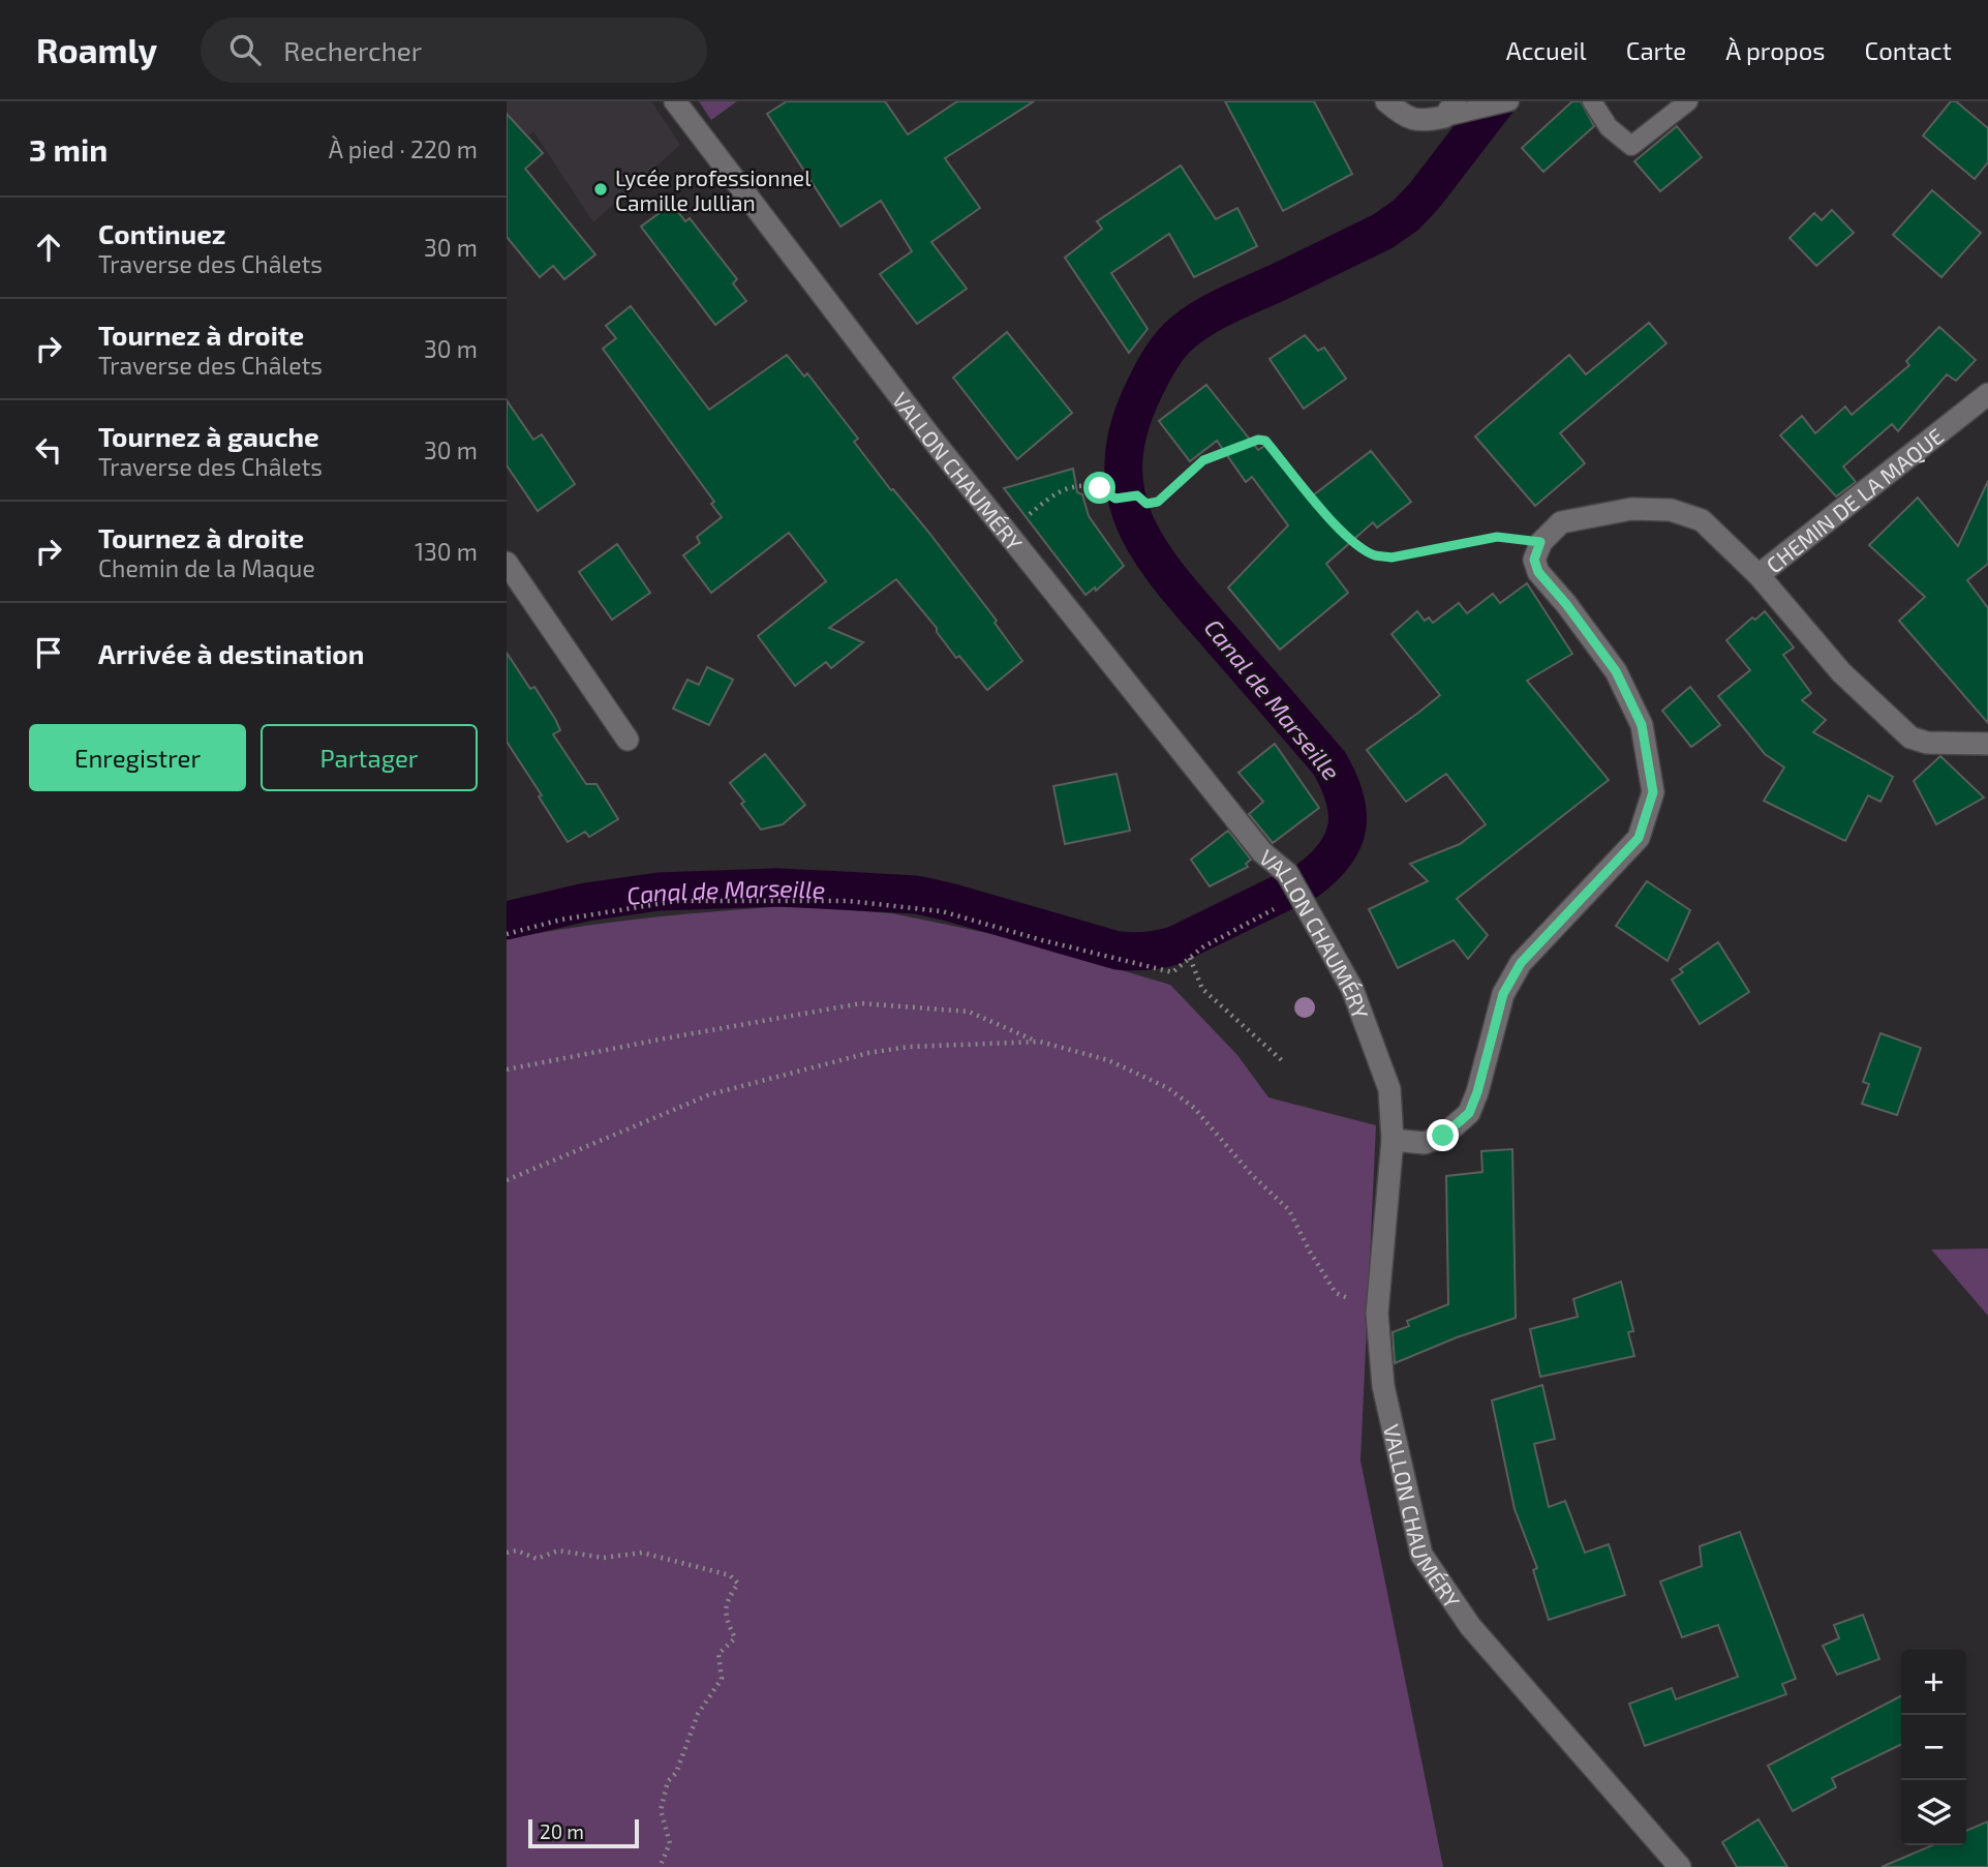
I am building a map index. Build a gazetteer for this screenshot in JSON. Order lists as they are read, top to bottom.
{
  "streets": {
    "street": ["VALLON CHAUMÉRY", "CHEMIN DE LA MAQUE"]
  },
  "water": ["Canal de Marseille"],
  "places": ["Lycée professionnel Camille Jullian"],
  "scale_bar": "20 m",
  "page": {
    "header": "Roamly",
    "search": "Rechercher",
    "nav": [
      "Accueil",
      "Carte",
      "À propos",
      "Contact"
    ],
    "heading": ["3 min", "À pied · 220 m"],
    "list": [
      ["Continuez", "Traverse des Châlets", "30 m"],
      ["Tournez à droite", "Traverse des Châlets", "30 m"],
      ["Tournez à gauche", "Traverse des Châlets", "30 m"],
      ["Tournez à droite", "Chemin de la Maque", "130 m"],
      "Arrivée à destination"
    ],
    "buttons": ["Enregistrer", "Partager"],
    "map_buttons": ["+", "−"],
    "scale": "20 m"
  }
}
